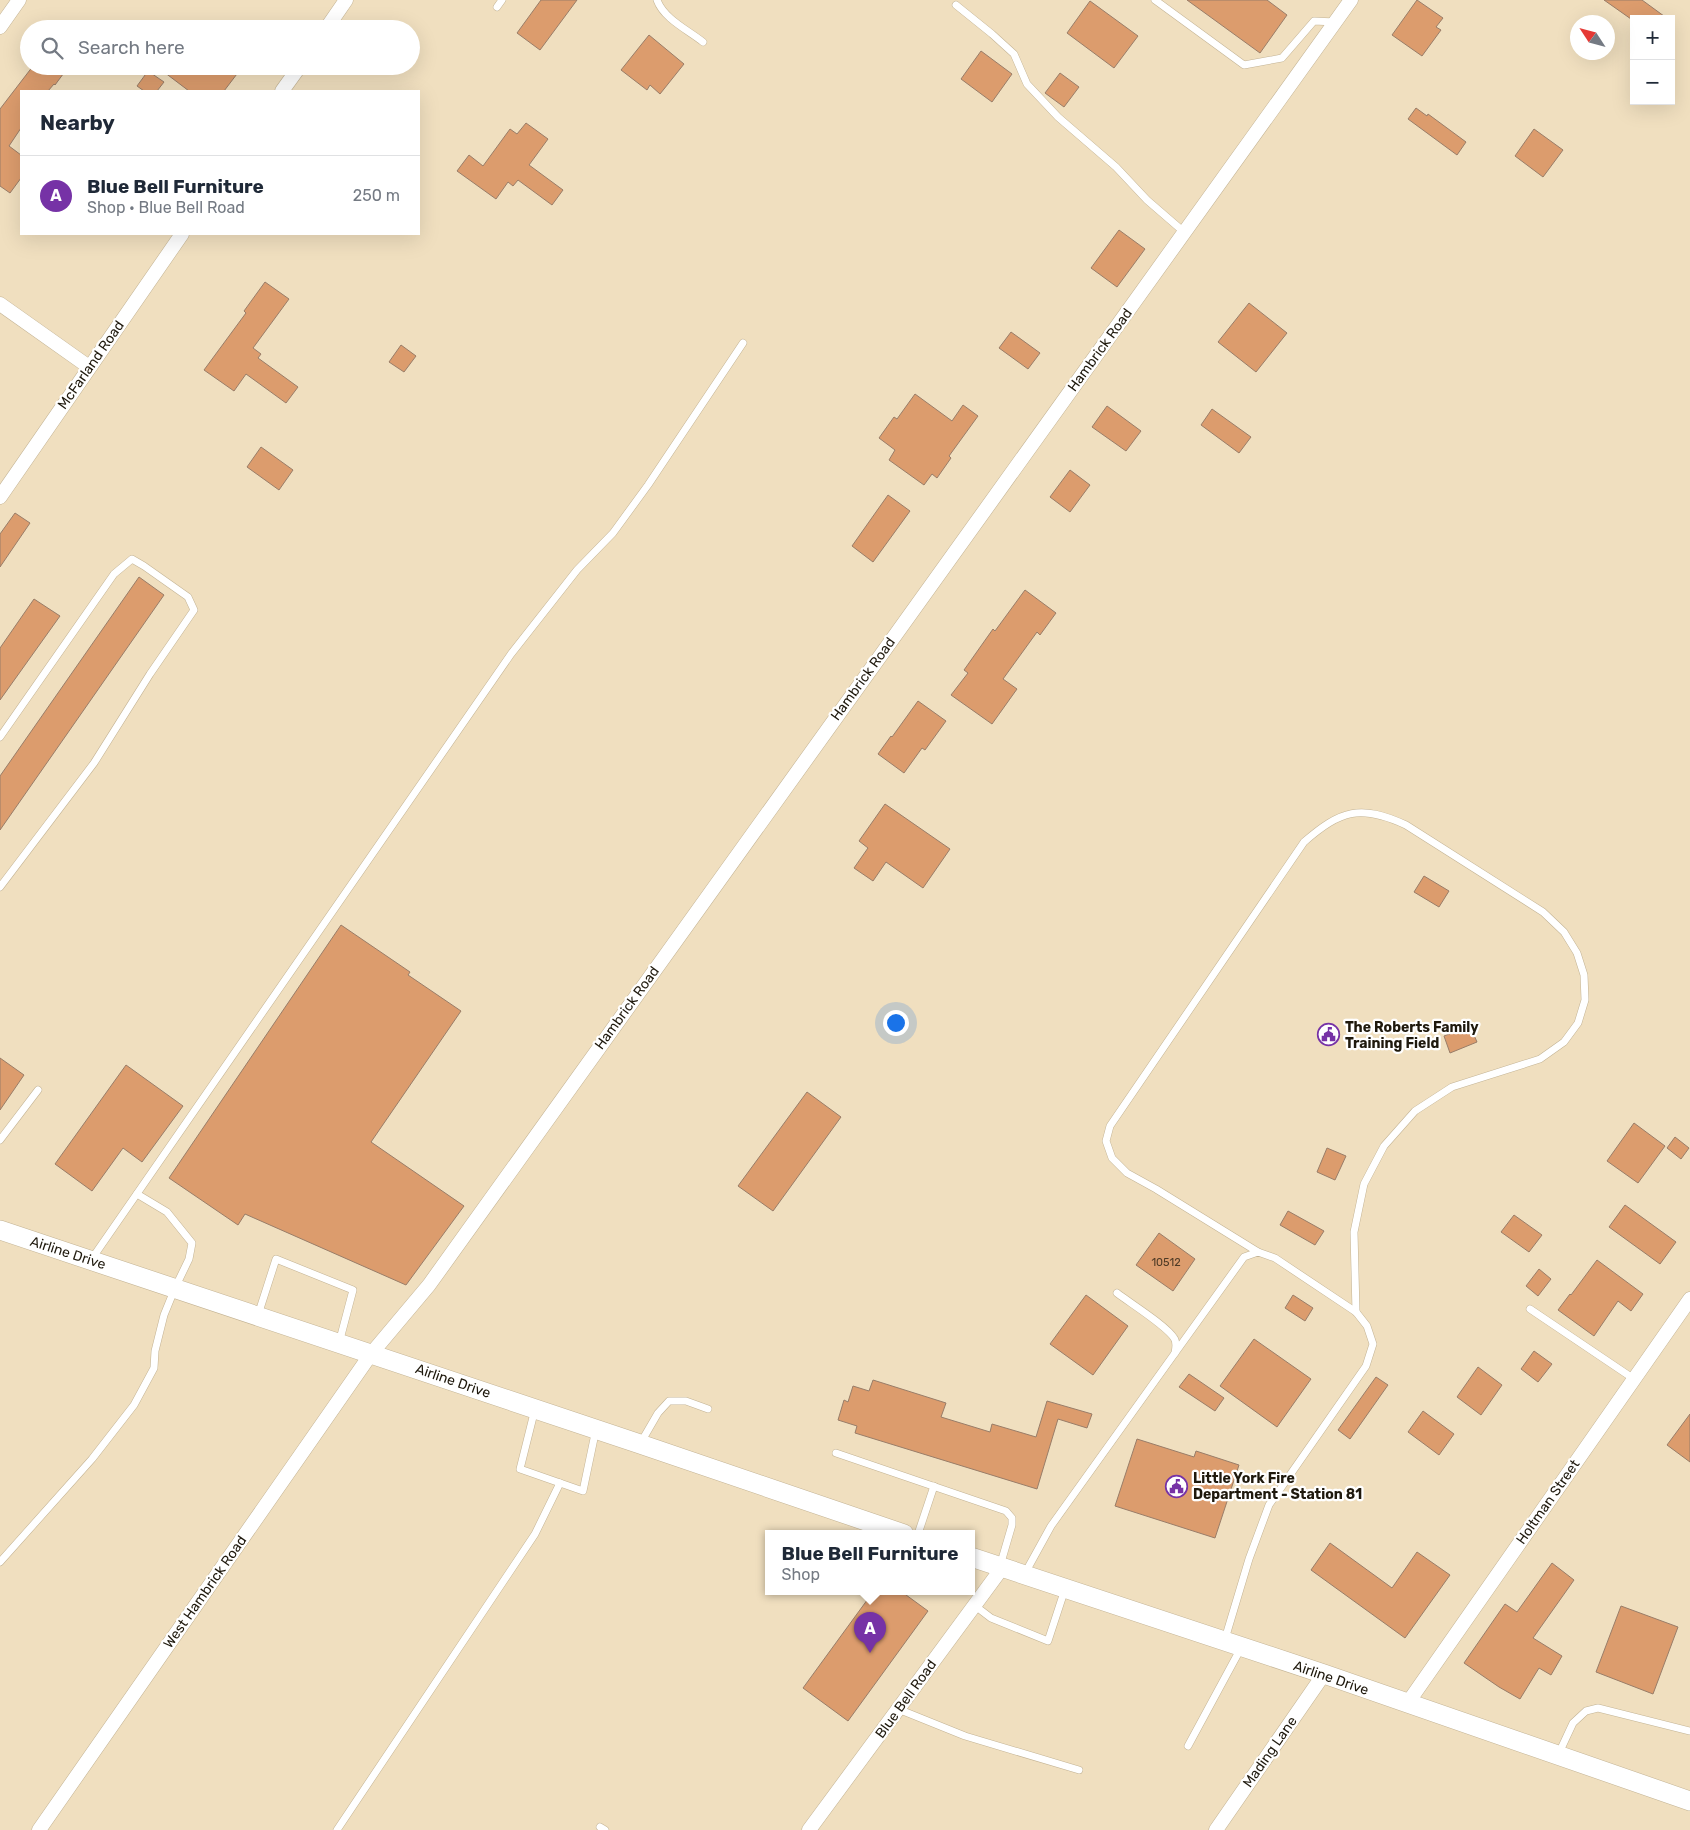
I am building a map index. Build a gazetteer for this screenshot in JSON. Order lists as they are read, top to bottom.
{
  "streets": {
    "main road": ["Airline Drive"],
    "street": [
      "Hambrick Road",
      "McFarland Road",
      "Holtman Street",
      "West Hambrick Road",
      "Blue Bell Road",
      "Mading Lane"
    ]
  },
  "crossings": [
    ["Hambrick Road", "Airline Drive"],
    ["Hambrick Road", "West Hambrick Road"],
    ["Airline Drive", "Holtman Street"],
    ["Airline Drive", "West Hambrick Road"],
    ["Airline Drive", "Blue Bell Road"],
    ["Airline Drive", "Mading Lane"]
  ],
  "places": {
    "public building": ["The Roberts Family Training Field", "Little York Fire Department - Station 81"]
  },
  "house_numbers": ["10512"],
  "north": "top left",
  "page": {
    "map_buttons": ["+", "−"],
    "search": "Search here",
    "heading": "Nearby",
    "list": [
      {
        "mark": "A",
        "name": "Blue Bell Furniture",
        "note": "Shop · Blue Bell Road",
        "value": "250 m"
      }
    ],
    "popup": ["Blue Bell Furniture", "Shop"],
    "pins": "A"
  }
}
